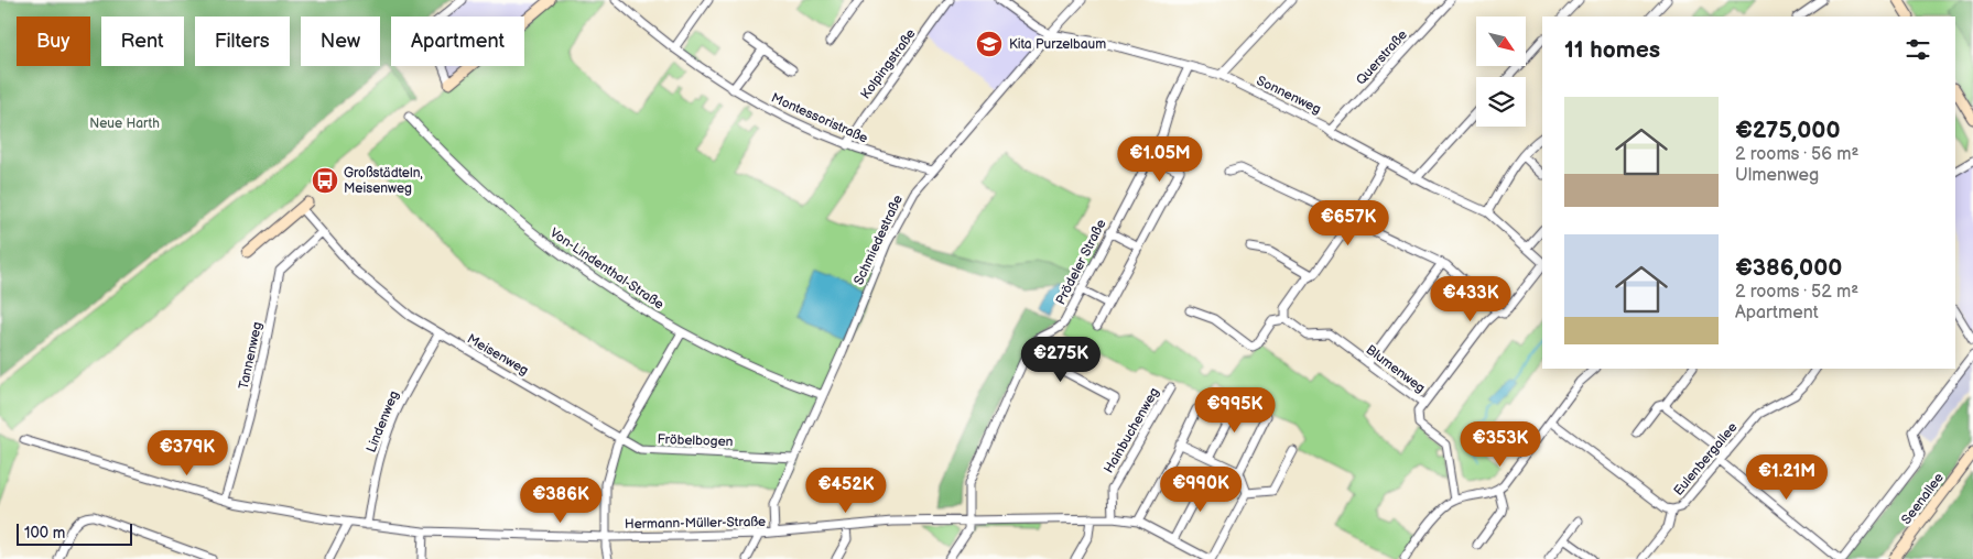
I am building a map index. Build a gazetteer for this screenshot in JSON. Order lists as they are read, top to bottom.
{
  "streets": {
    "main road": ["Seenallee"],
    "street": [
      "Querstraße",
      "Kolpingstraße",
      "Sonnenweg",
      "Montessoristraße",
      "Schmiedestraße",
      "Prödeler Straße",
      "Von-Lindenthal-Straße",
      "Meisenweg",
      "Tannenweg",
      "Blumenweg",
      "Lindenweg",
      "Hainbuchenweg",
      "Fröbelbogen",
      "Eulenbergallee",
      "Hermann-Müller-Straße"
    ]
  },
  "crossings": [
    ["Querstraße", "Sonnenweg"],
    ["Kolpingstraße", "Montessoristraße"],
    ["Sonnenweg", "Schmiedestraße"],
    ["Sonnenweg", "Prödeler Straße"],
    ["Montessoristraße", "Schmiedestraße"],
    ["Schmiedestraße", "Von-Lindenthal-Straße"],
    ["Schmiedestraße", "Fröbelbogen"],
    ["Schmiedestraße", "Hermann-Müller-Straße"],
    ["Prödeler Straße", "Hermann-Müller-Straße"],
    ["Meisenweg", "Tannenweg"],
    ["Meisenweg", "Lindenweg"],
    ["Meisenweg", "Fröbelbogen"],
    ["Tannenweg", "Hermann-Müller-Straße"],
    ["Lindenweg", "Hermann-Müller-Straße"],
    ["Hainbuchenweg", "Hermann-Müller-Straße"]
  ],
  "parks": ["Neue Harth"],
  "places": {
    "school or university": ["Kita Purzelbaum"],
    "bus stop": ["Großstädteln, Meisenweg"]
  },
  "scale_bar": "100 m",
  "north": "bottom right",
  "page": {
    "chip": [
      "Buy",
      "Rent",
      "Filters",
      "New",
      "Apartment"
    ],
    "heading": "11 homes",
    "list": [
      {
        "name": "€275,000",
        "note": "2 rooms · 56 m² · Ulmenweg"
      },
      {
        "name": "€386,000",
        "note": "2 rooms · 52 m² · Apartment"
      }
    ],
    "price": [
      "€1.05M",
      "€657K",
      "€433K",
      "€275K",
      "€995K",
      "€353K",
      "€379K",
      "€1.21M",
      "€990K",
      "€452K",
      "€386K"
    ],
    "scale": "100 m"
  }
}
